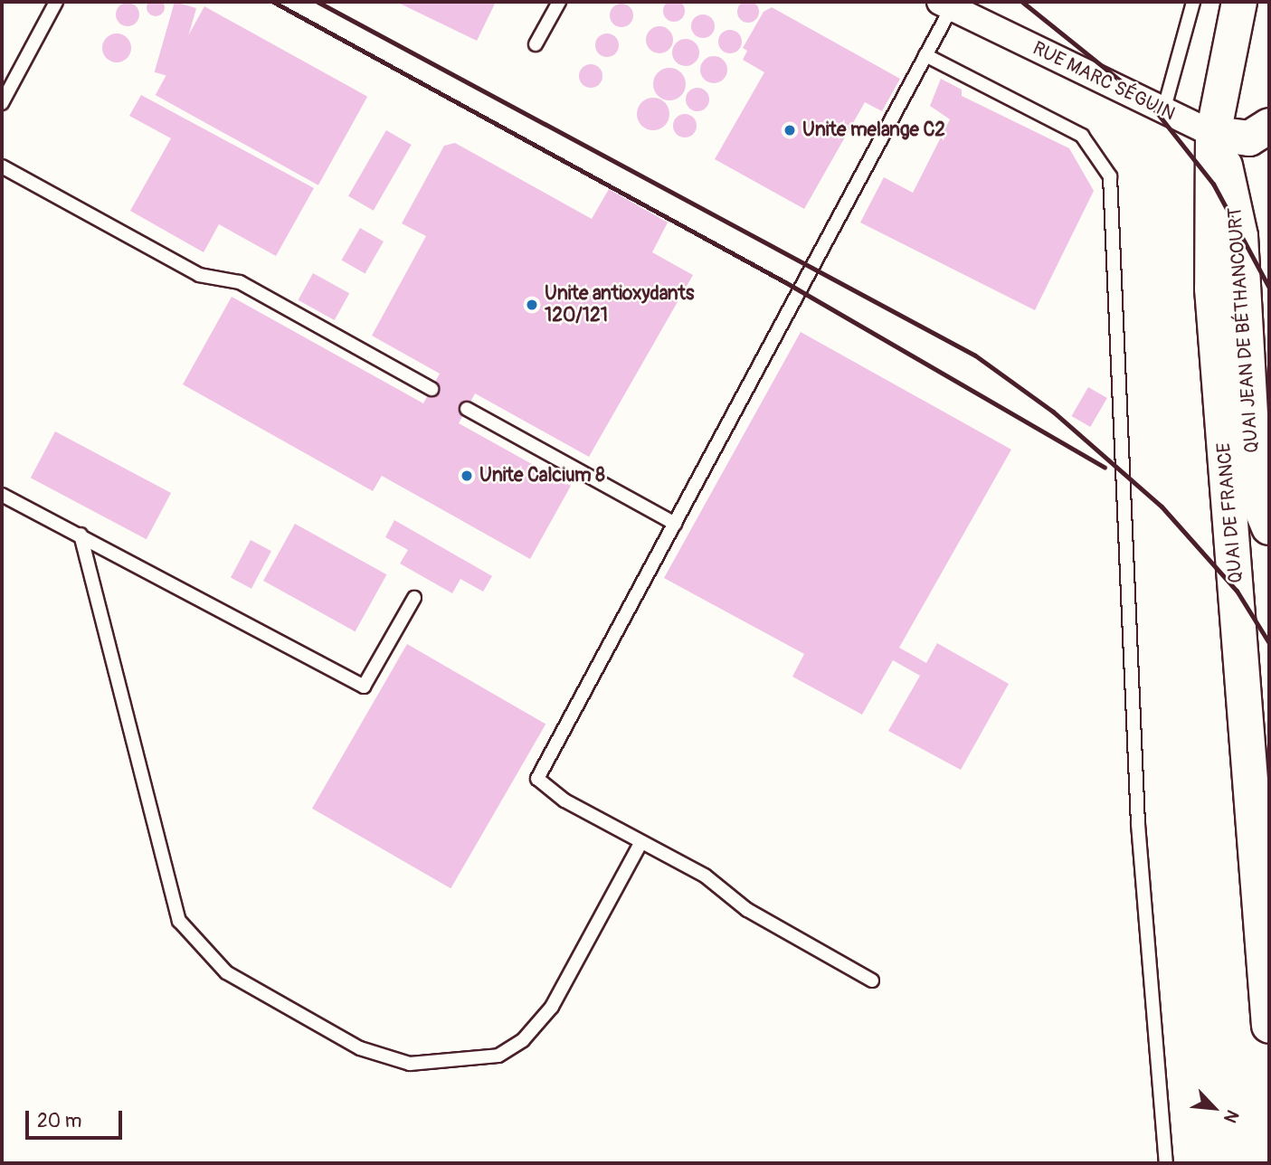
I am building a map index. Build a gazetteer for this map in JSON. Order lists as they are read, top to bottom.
{
  "streets": {
    "main road": ["RUE MARC SÉGUIN", "QUAI JEAN DE BÉTHANCOURT", "QUAI DE FRANCE"]
  },
  "crossings": [
    ["RUE MARC SÉGUIN", "QUAI JEAN DE BÉTHANCOURT"],
    ["RUE MARC SÉGUIN", "QUAI DE FRANCE"],
    ["QUAI JEAN DE BÉTHANCOURT", "QUAI DE FRANCE"]
  ],
  "places": ["Unite melange C2", "Unite antioxydants 120/121", "Unite Calcium 8"],
  "scale_bar": "20 m",
  "north": "bottom right"
}
